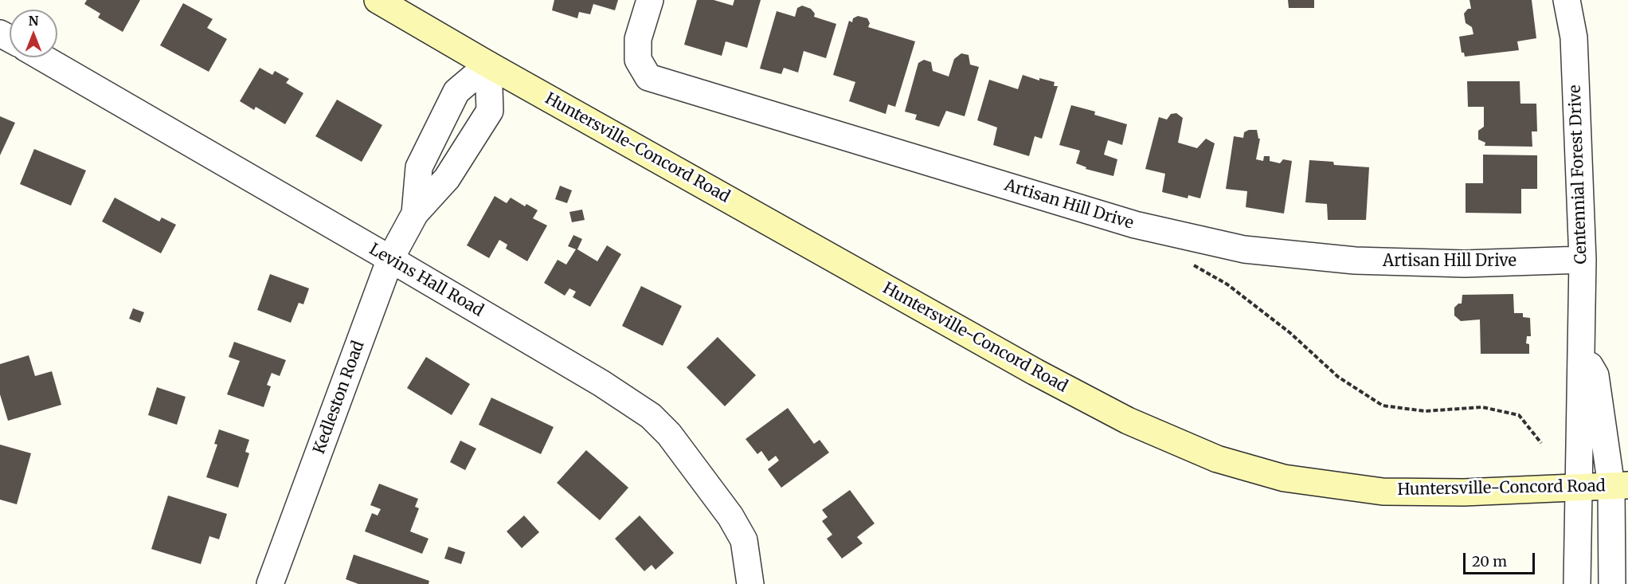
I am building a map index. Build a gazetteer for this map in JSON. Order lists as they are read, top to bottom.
{
  "streets": {
    "main road": ["Huntersville-Concord Road"],
    "street": [
      "Centennial Forest Drive",
      "Artisan Hill Drive",
      "Levins Hall Road",
      "Kedleston Road"
    ]
  },
  "crossings": [
    ["Huntersville-Concord Road", "Centennial Forest Drive"],
    ["Huntersville-Concord Road", "Kedleston Road"],
    ["Centennial Forest Drive", "Artisan Hill Drive"],
    ["Levins Hall Road", "Kedleston Road"]
  ],
  "scale_bar": "20 m",
  "north": "top"
}
